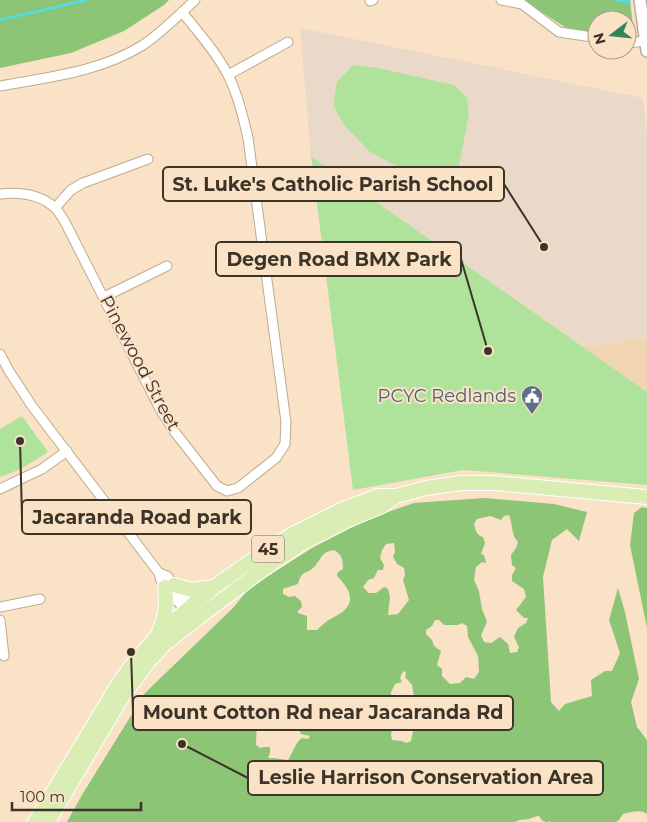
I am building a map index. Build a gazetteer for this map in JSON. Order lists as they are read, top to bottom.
{
  "streets": {
    "main road": ["45"],
    "street": ["Pinewood Street"]
  },
  "places": {
    "other": [
      "St. Luke's Catholic Parish School",
      "Degen Road BMX Park",
      "Jacaranda Road park",
      "Mount Cotton Rd near Jacaranda Rd",
      "Leslie Harrison Conservation Area"
    ],
    "public building": ["PCYC Redlands"]
  },
  "scale_bar": "100 m",
  "north": "left"
}
